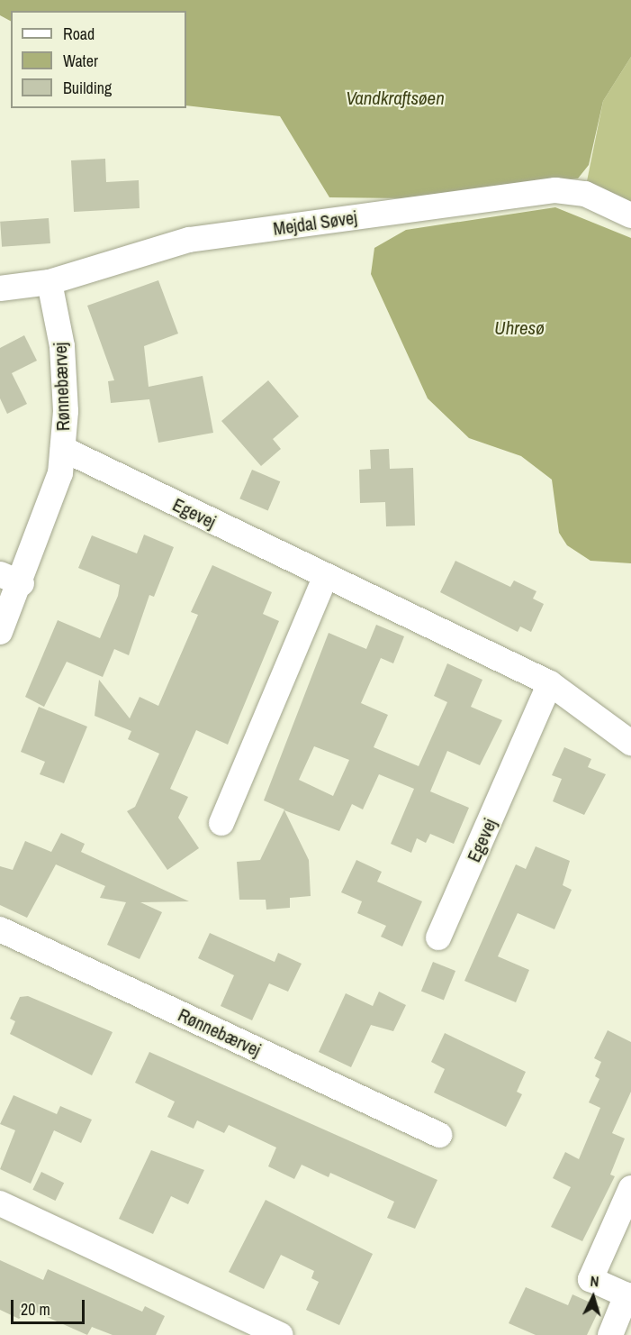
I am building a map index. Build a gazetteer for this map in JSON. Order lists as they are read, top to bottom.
{
  "streets": {
    "street": ["Mejdal Søvej", "Rønnebærvej", "Egevej"]
  },
  "crossings": [
    ["Mejdal Søvej", "Rønnebærvej"],
    ["Rønnebærvej", "Egevej"]
  ],
  "water": ["Vandkraftsøen", "Uhresø"],
  "legend": ["Road", "Water", "Building"],
  "scale_bar": "20 m",
  "north": "top"
}
